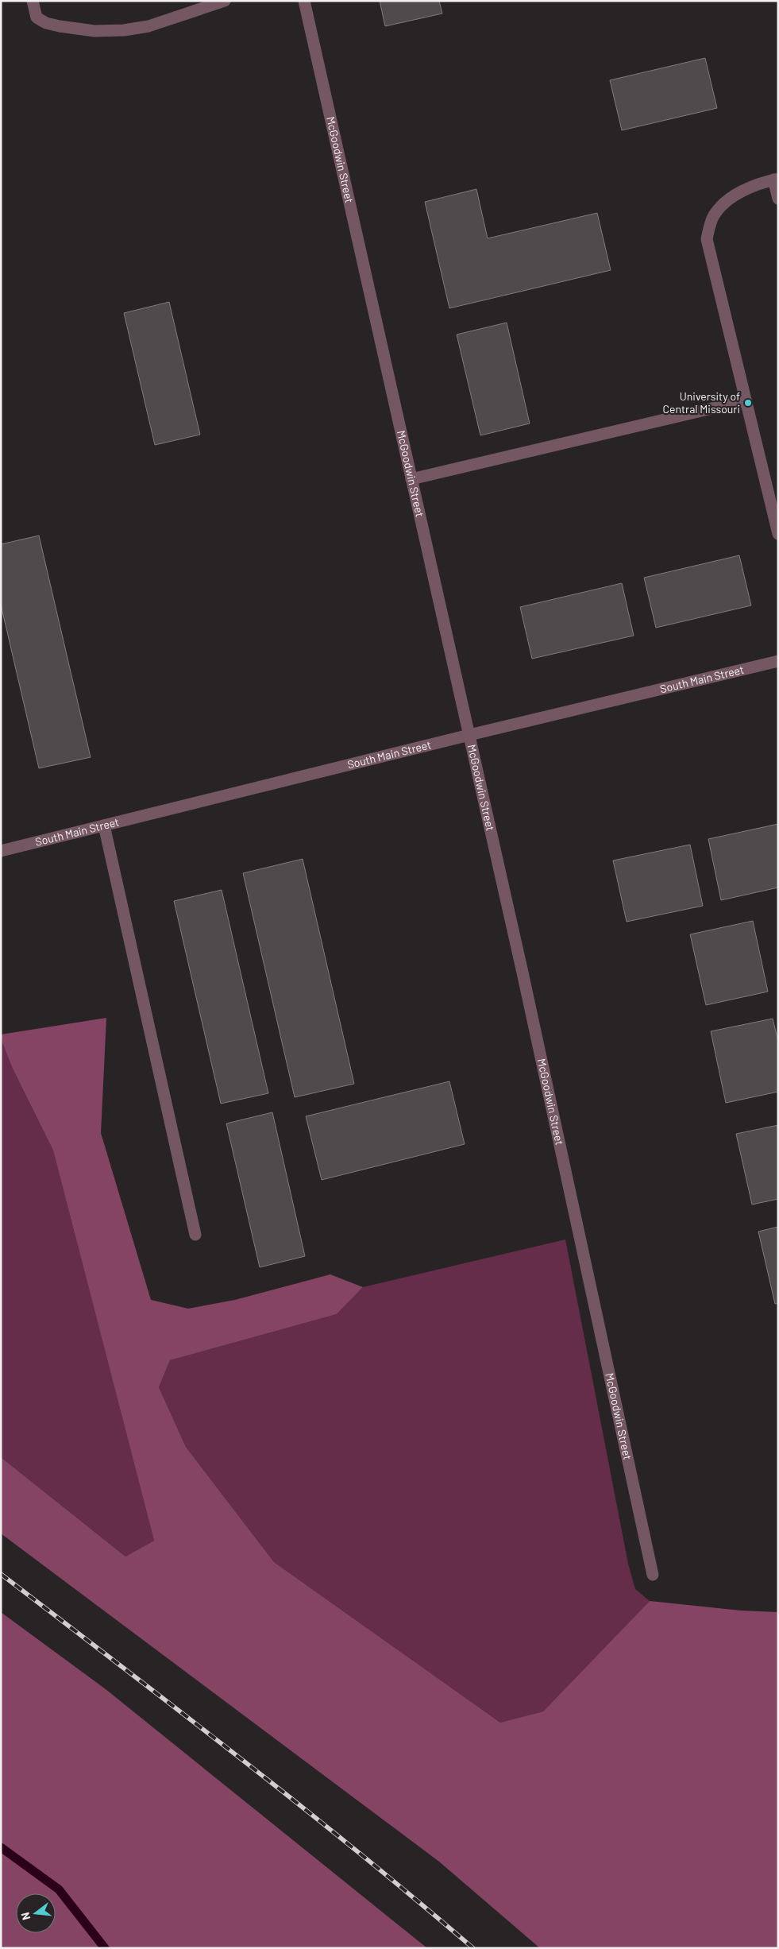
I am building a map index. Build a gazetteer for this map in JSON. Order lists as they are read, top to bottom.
{
  "streets": {
    "street": ["McGoodwin Street", "South Main Street"]
  },
  "crossings": [
    ["McGoodwin Street", "South Main Street"]
  ],
  "places": ["University of Central Missouri"],
  "north": "left"
}
